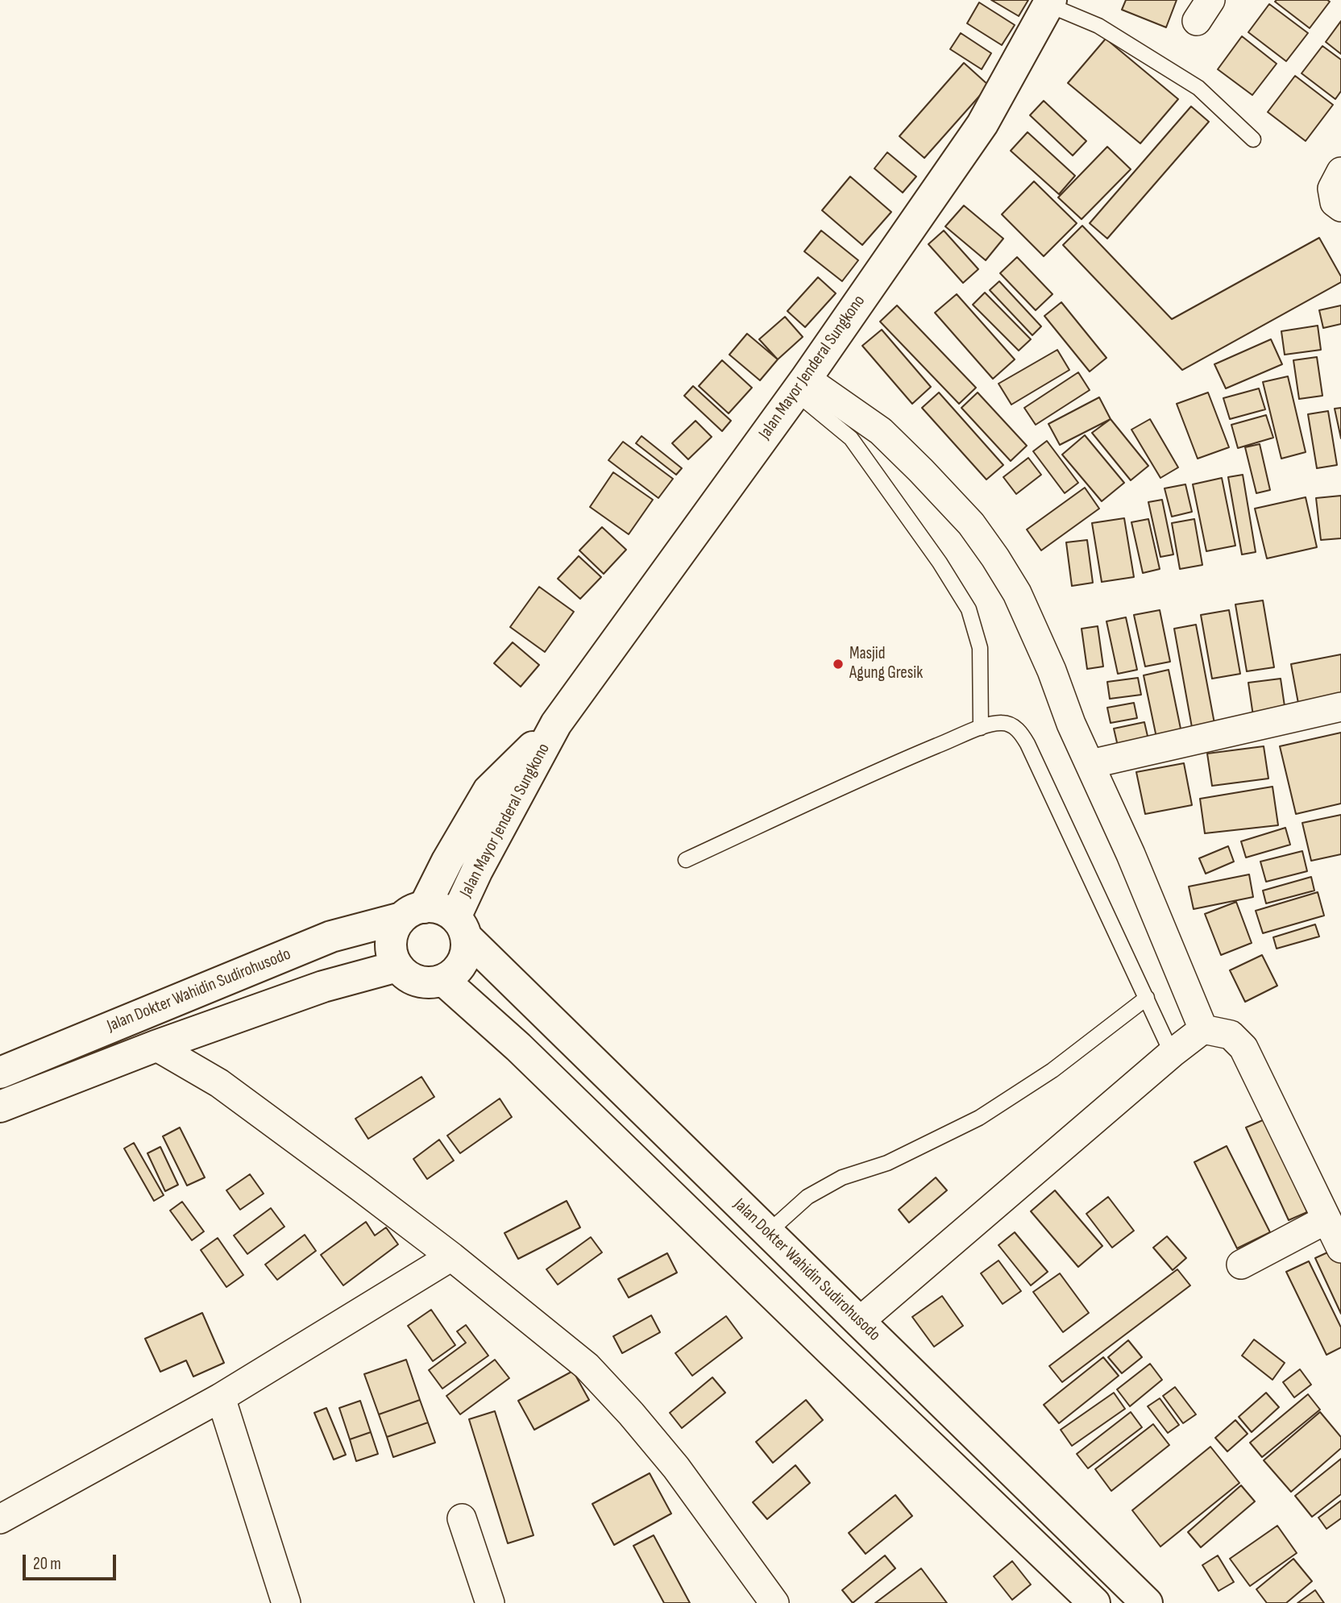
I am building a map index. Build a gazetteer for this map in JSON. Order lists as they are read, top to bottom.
{
  "streets": {
    "main road": ["Jalan Mayor Jenderal Sungkono", "Jalan Dokter Wahidin Sudirohusodo"]
  },
  "crossings": [
    ["Jalan Mayor Jenderal Sungkono", "Jalan Dokter Wahidin Sudirohusodo"]
  ],
  "places": ["Masjid Agung Gresik"],
  "scale_bar": "20 m"
}
